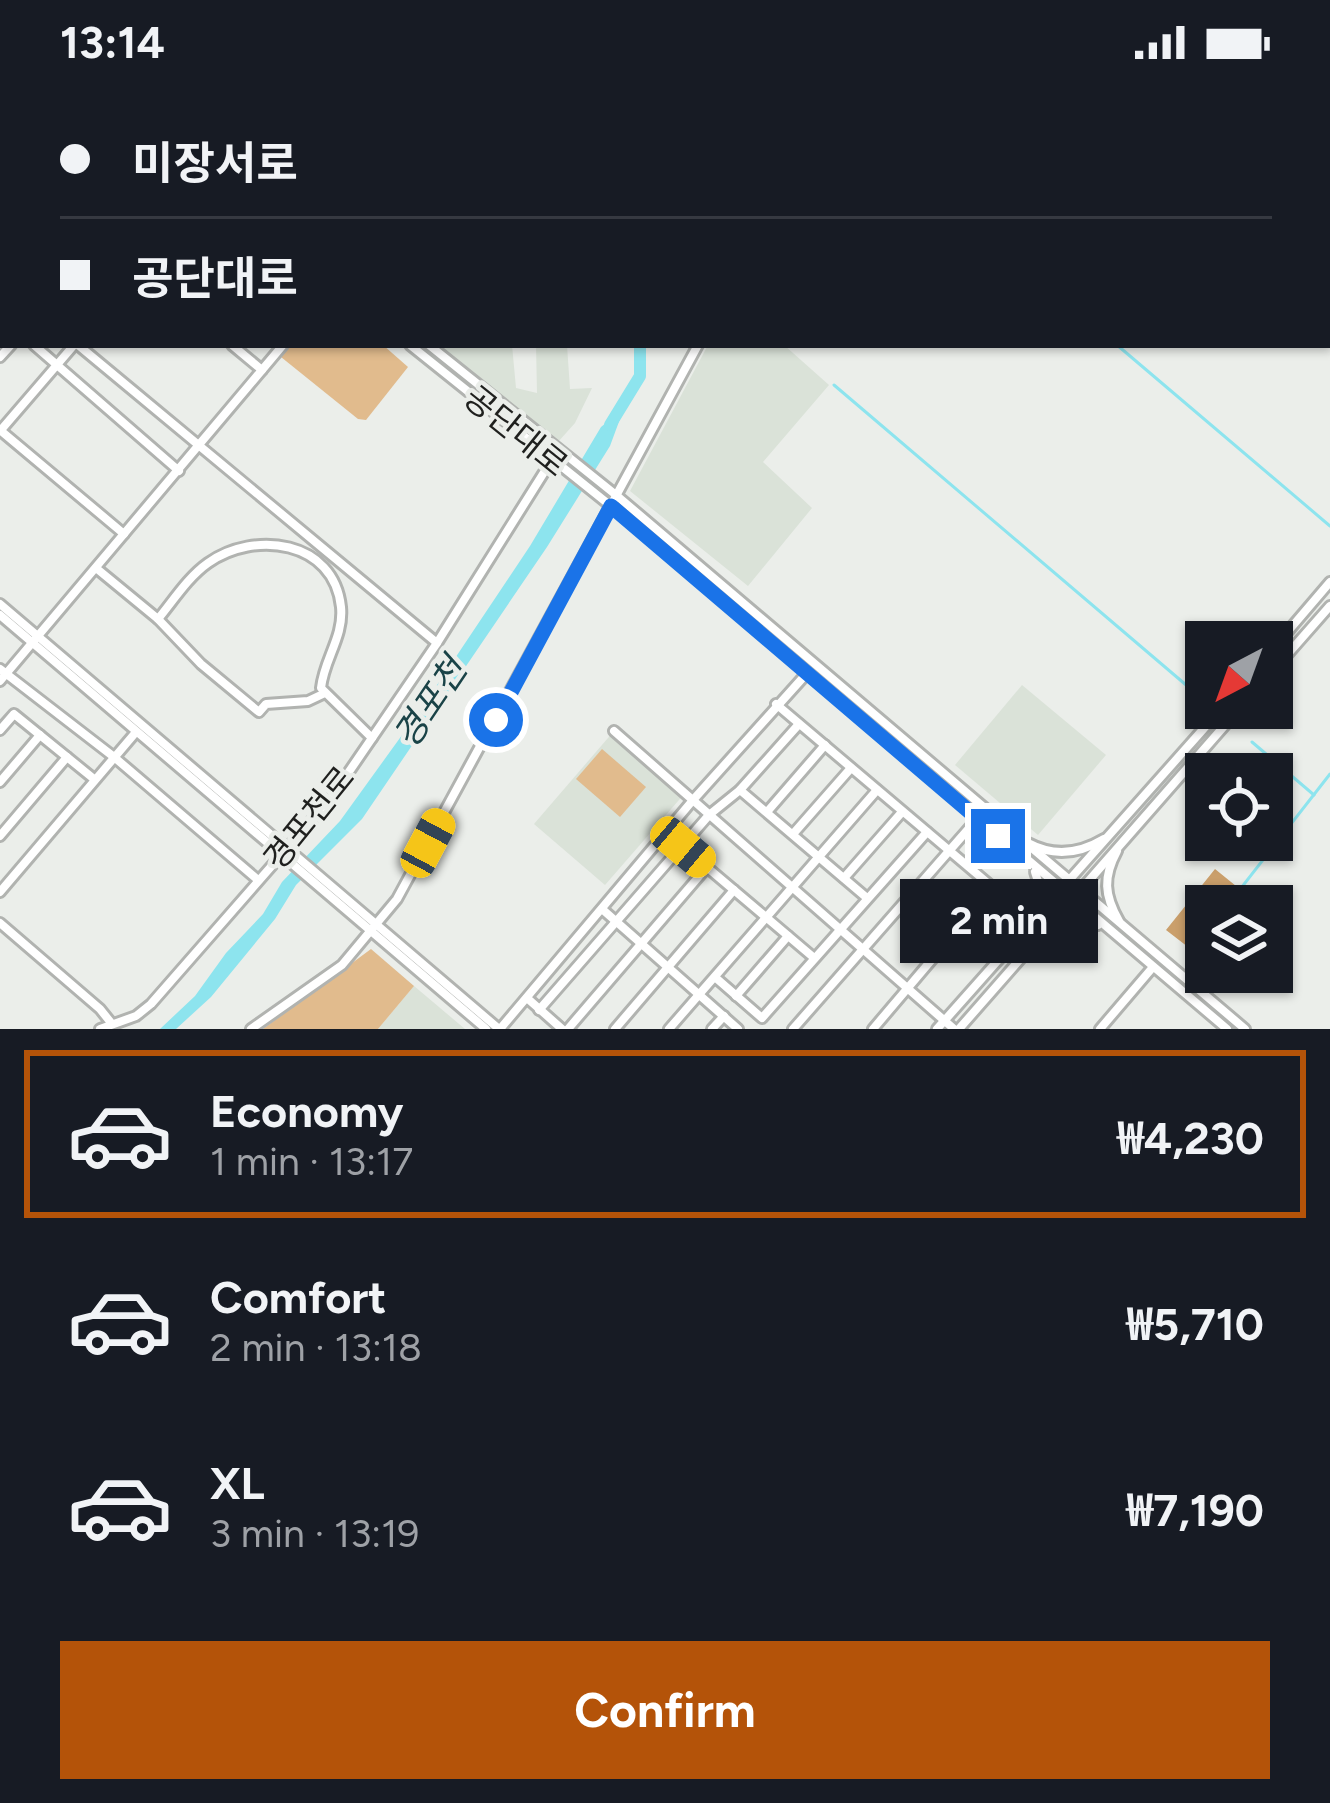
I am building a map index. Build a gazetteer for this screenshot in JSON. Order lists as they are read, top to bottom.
{
  "streets": {
    "street": ["공단대로", "경포천로"]
  },
  "crossings": [
    ["공단대로", "경포천로"]
  ],
  "water": ["경포천"],
  "north": "bottom left",
  "page": {
    "status": "13:14",
    "banner": ["미장서로", "공단대로"],
    "bubble": "2 min",
    "list": [
      {
        "name": "Economy",
        "note": "1 min · 13:17",
        "value": "₩4,230"
      },
      {
        "name": "Comfort",
        "note": "2 min · 13:18",
        "value": "₩5,710"
      },
      {
        "name": "XL",
        "note": "3 min · 13:19",
        "value": "₩7,190"
      }
    ],
    "buttons": "Confirm"
  }
}
